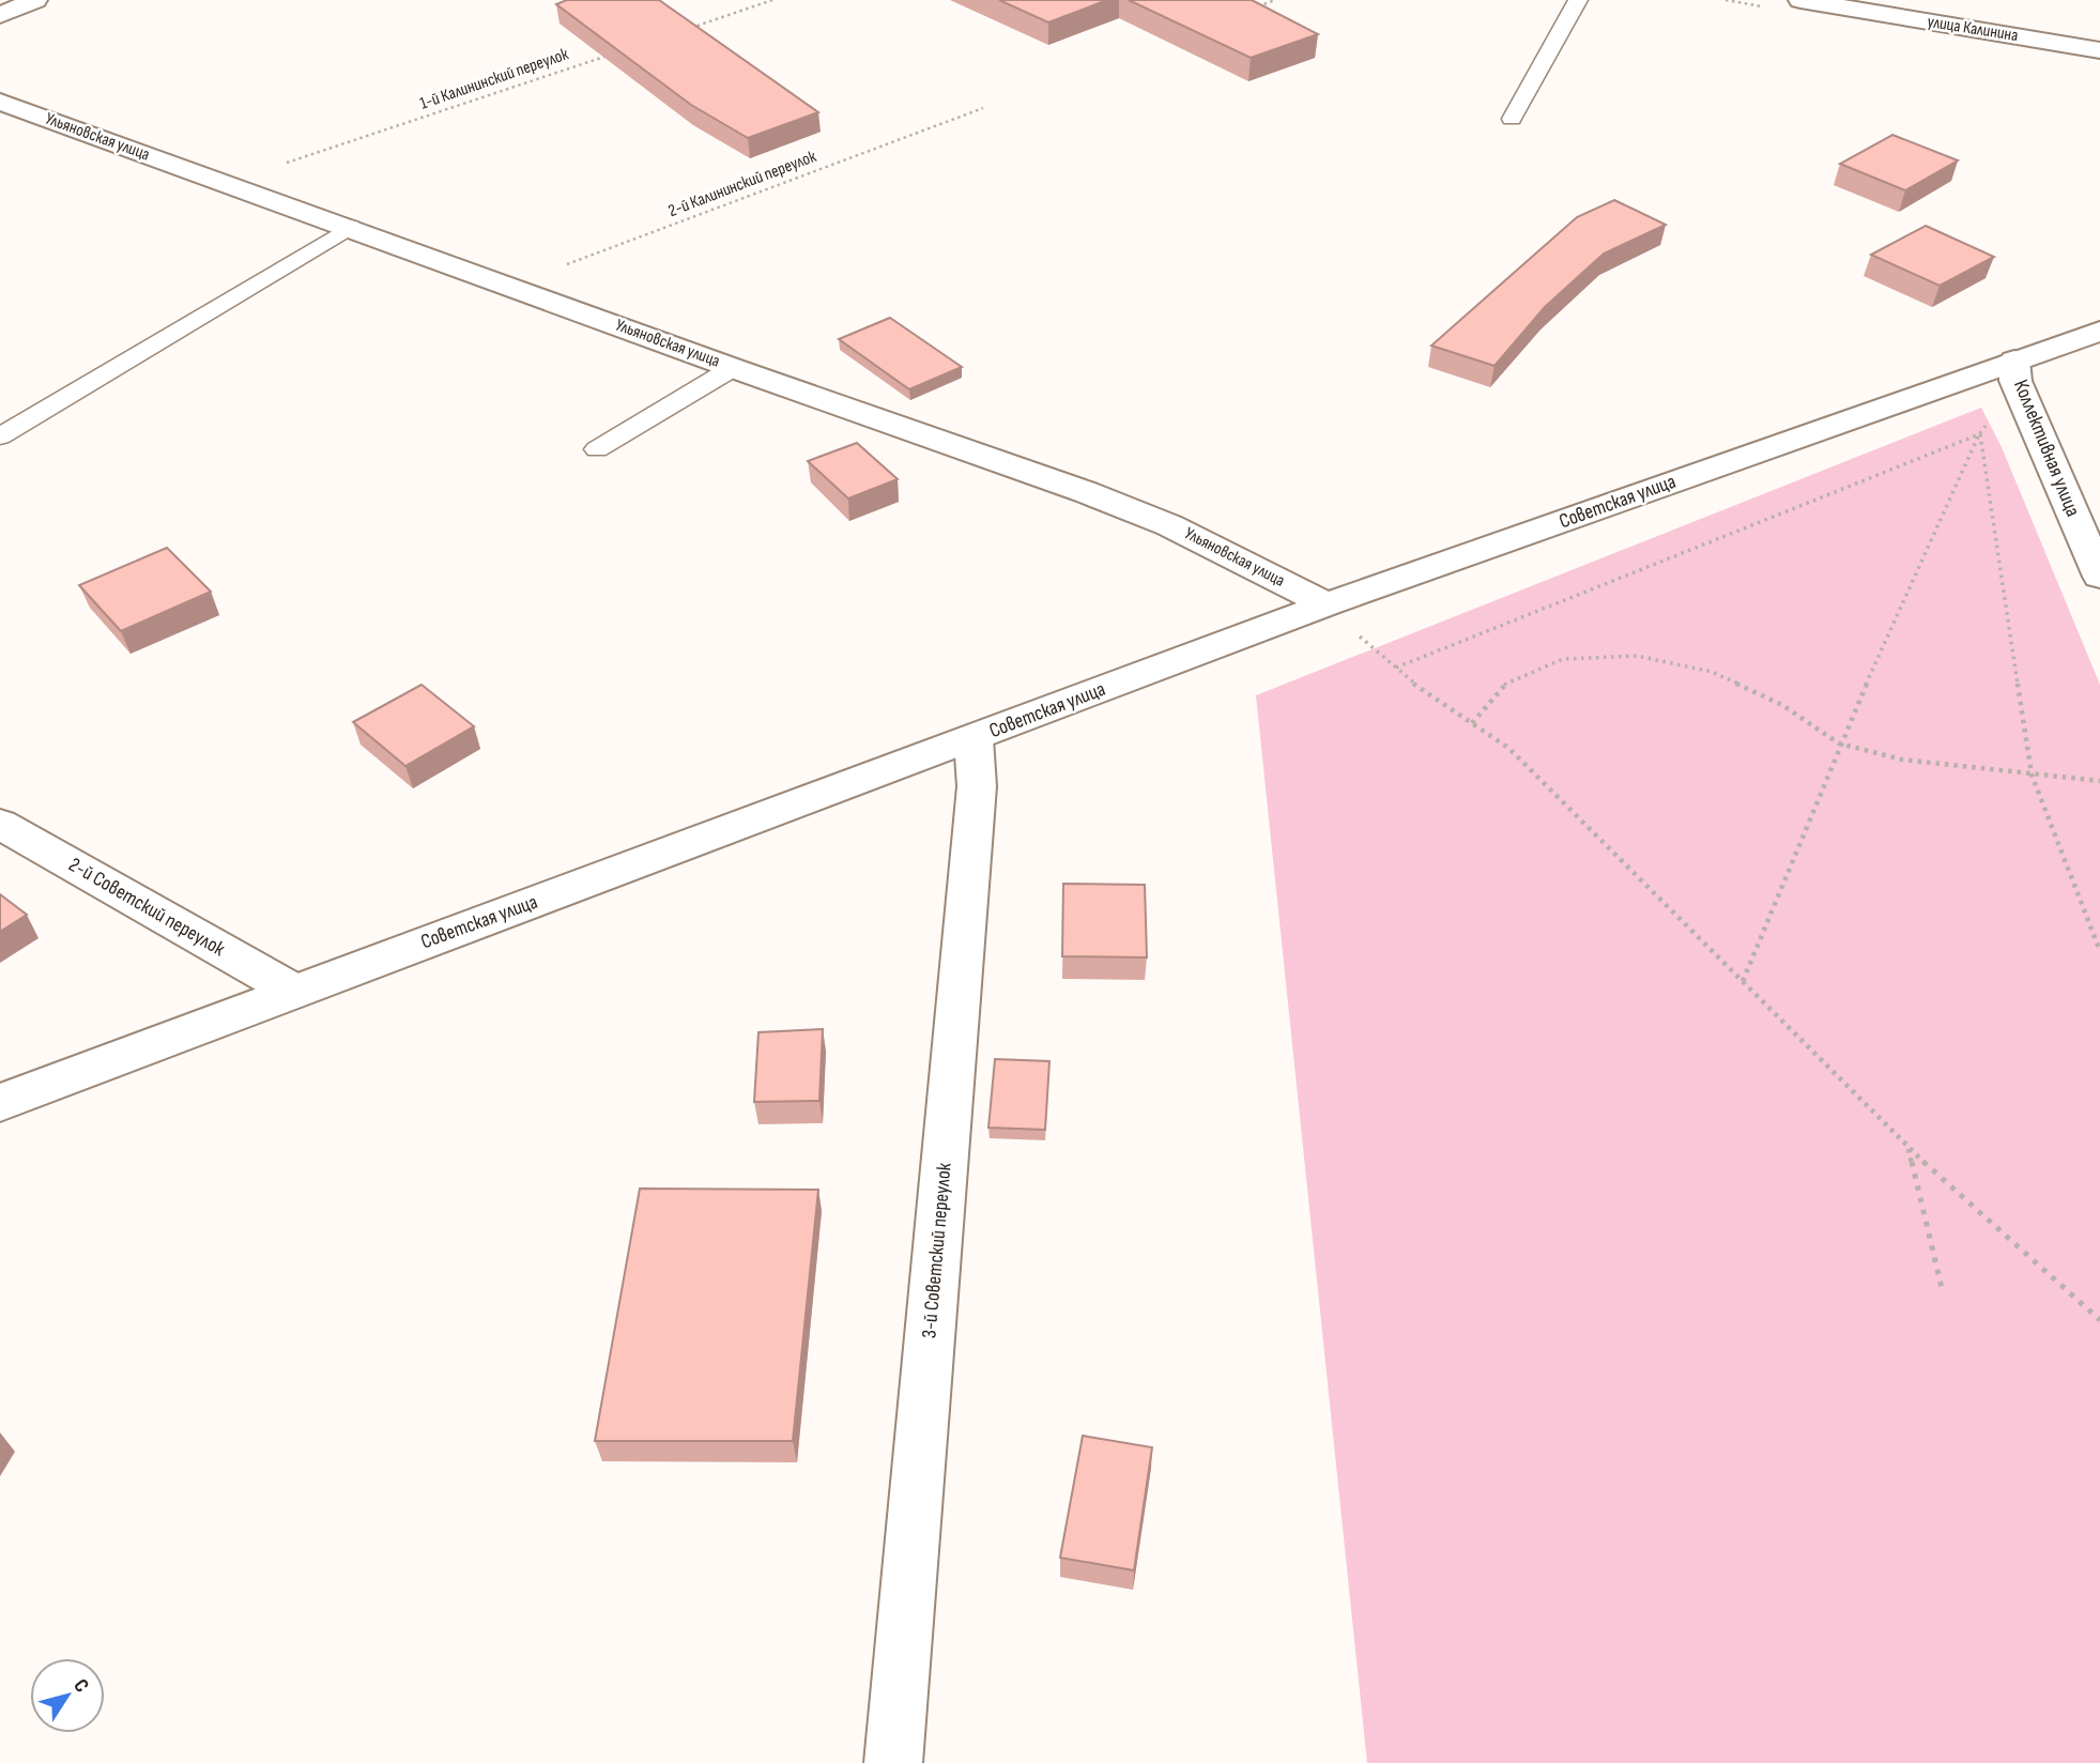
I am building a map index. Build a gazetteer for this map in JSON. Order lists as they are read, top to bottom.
{
  "streets": {
    "street": [
      "улица Калинина",
      "Ульяновская улица",
      "Коллективная улица",
      "Советская улица",
      "2-й Советский переулок",
      "3-й Советский переулок"
    ],
    "path": ["1-й Калининский переулок", "2-й Калининский переулок"]
  },
  "crossings": [
    ["1-й Калининский переулок", "Ульяновская улица"],
    ["Ульяновская улица", "2-й Калининский переулок"],
    ["Ульяновская улица", "Советская улица"],
    ["Коллективная улица", "Советская улица"],
    ["Советская улица", "2-й Советский переулок"],
    ["Советская улица", "3-й Советский переулок"]
  ],
  "north": "top right"
}
